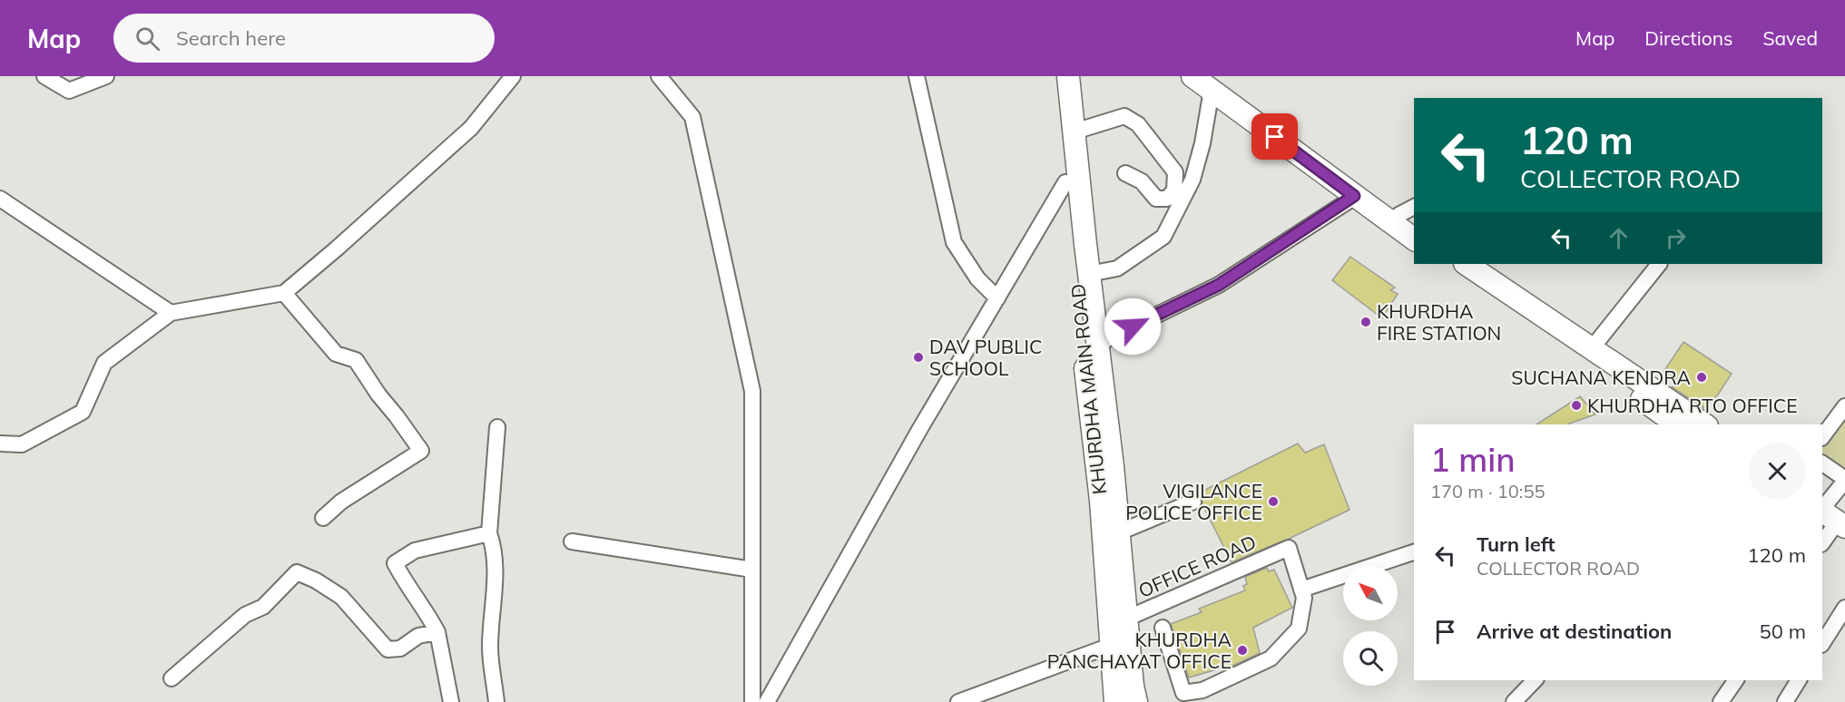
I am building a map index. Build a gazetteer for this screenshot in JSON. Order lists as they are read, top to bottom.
{
  "streets": {
    "main road": ["KHURDHA MAIN ROAD"],
    "street": ["OFFICE ROAD"]
  },
  "crossings": [
    ["KHURDHA MAIN ROAD", "OFFICE ROAD"]
  ],
  "places": [
    "KHURDHA FIRE STATION",
    "DAV PUBLIC SCHOOL",
    "SUCHANA KENDRA",
    "KHURDHA RTO OFFICE",
    "VIGILANCE POLICE OFFICE",
    "KHURDHA PANCHAYAT OFFICE"
  ],
  "north": "top left",
  "page": {
    "header": "Map",
    "search": "Search here",
    "nav": ["Map", "Directions", "Saved"],
    "turn": ["120 m", "COLLECTOR ROAD"],
    "heading": ["1 min", "170 m · 10:55"],
    "list": [
      {
        "name": "Turn left",
        "note": "COLLECTOR ROAD",
        "value": "120 m"
      },
      {
        "name": "Arrive at destination",
        "value": "50 m"
      }
    ]
  }
}
